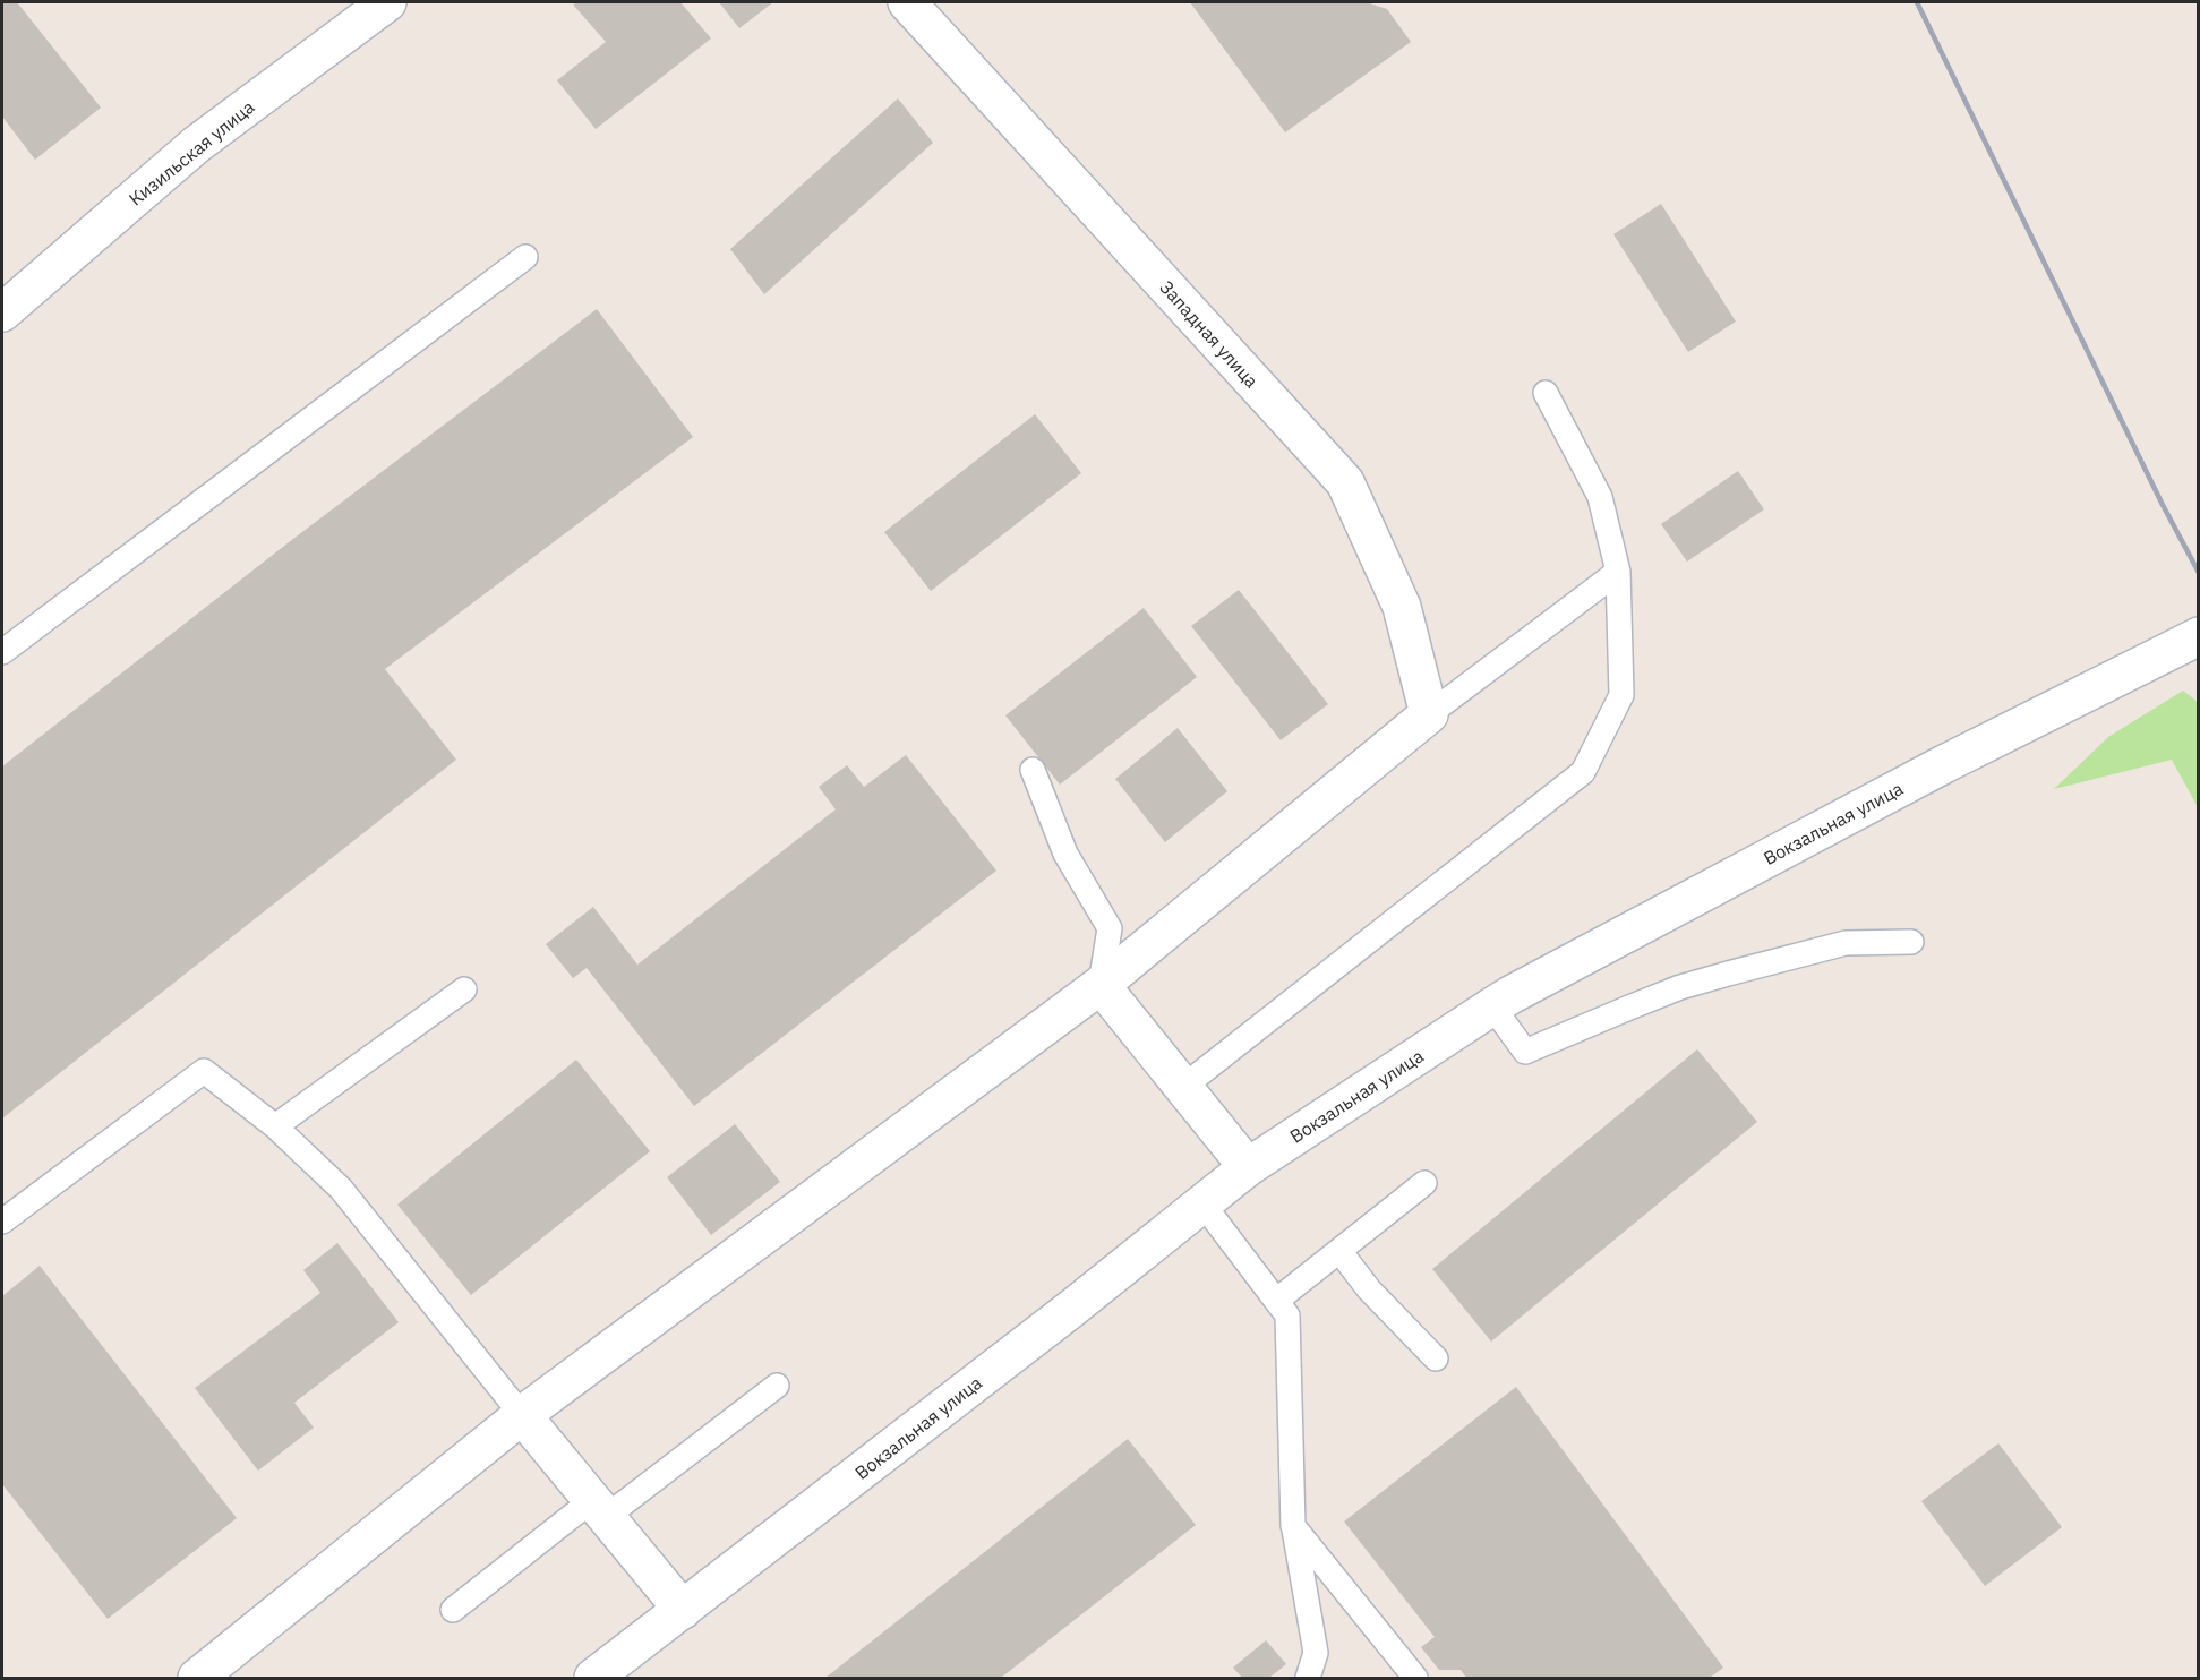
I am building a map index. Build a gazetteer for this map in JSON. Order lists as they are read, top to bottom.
{
  "streets": {
    "street": ["Кизильская улица", "Западная улица", "Вокзальная улица"]
  }
}
